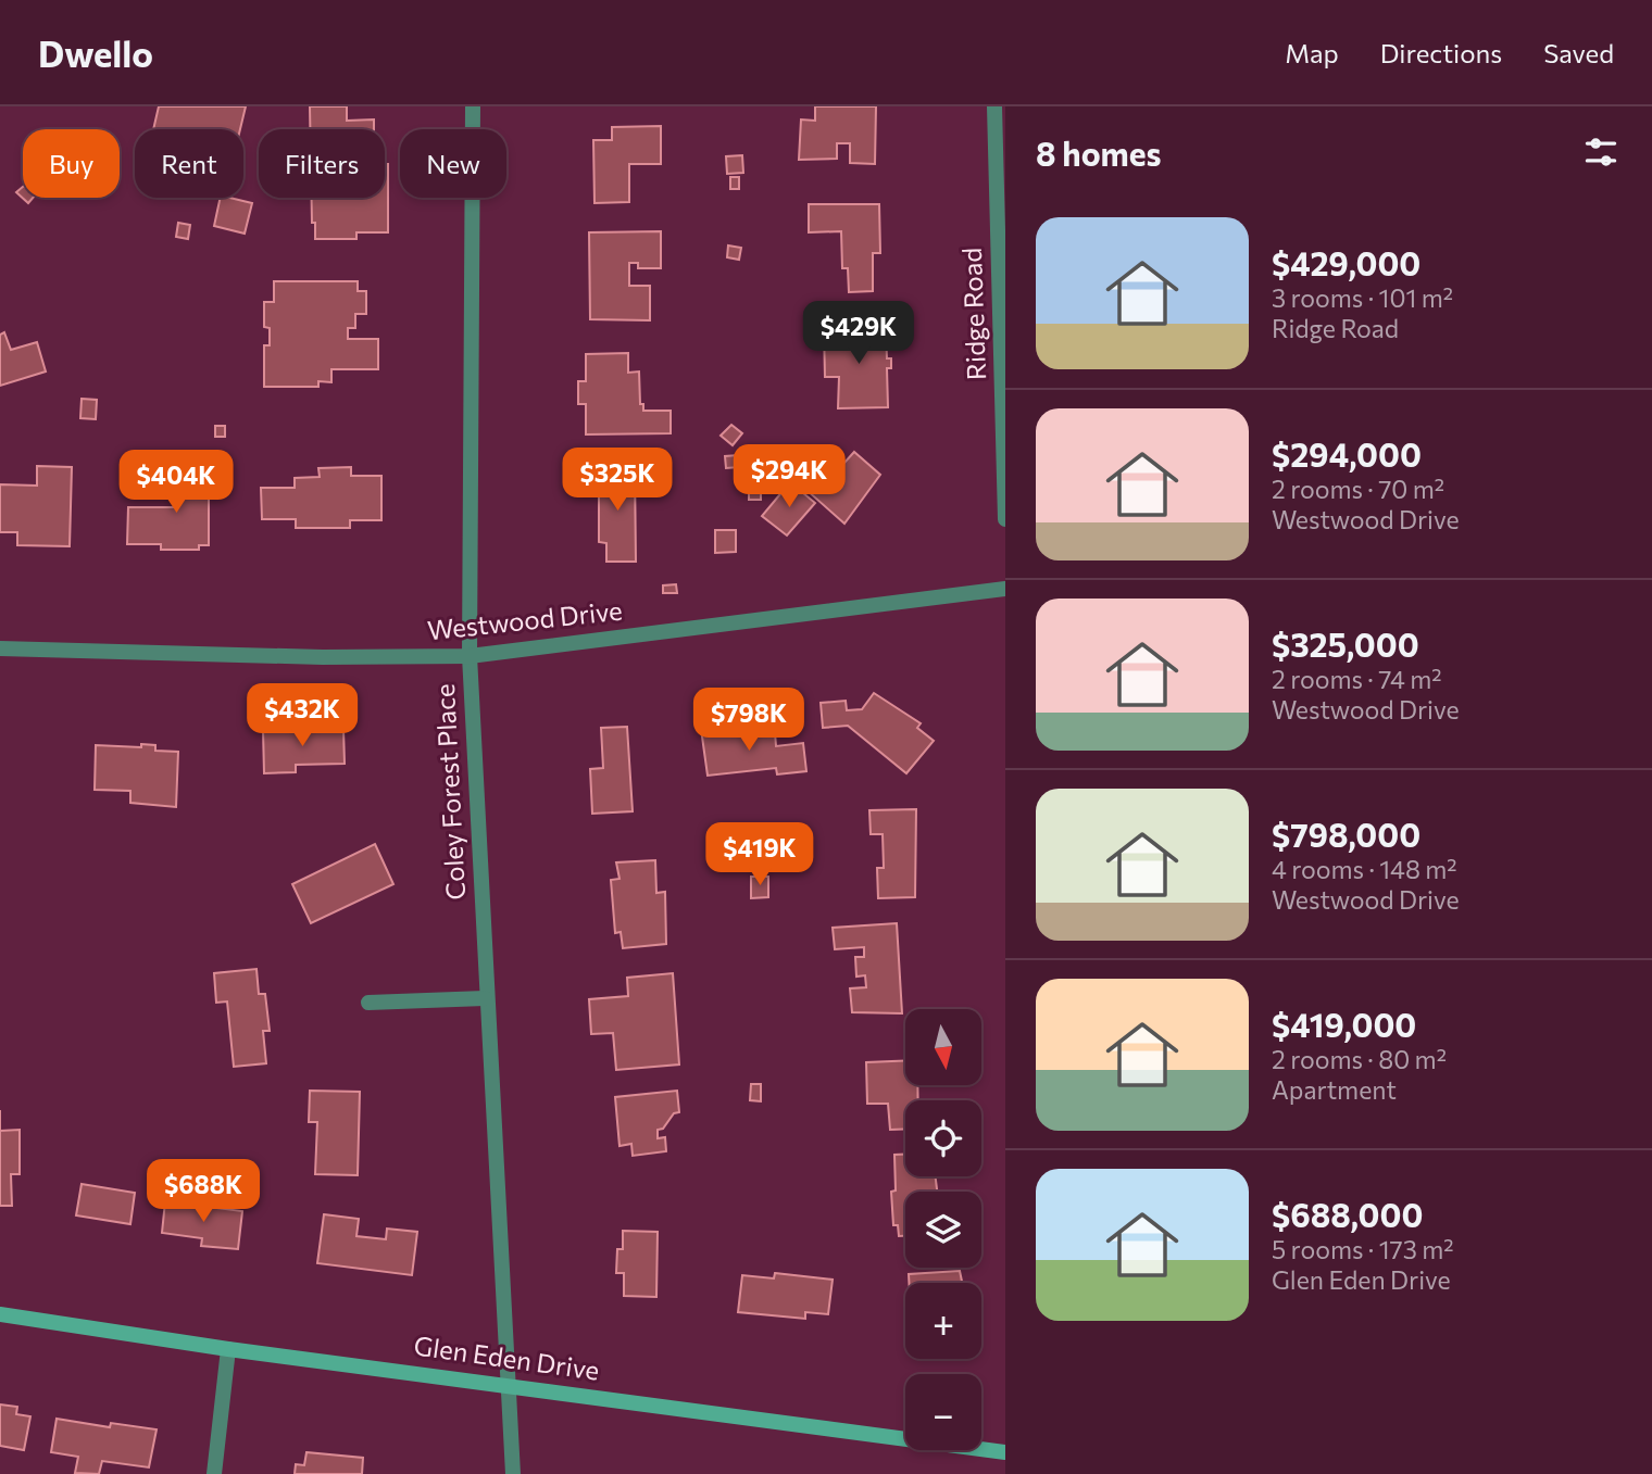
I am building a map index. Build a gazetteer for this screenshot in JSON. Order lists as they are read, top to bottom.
{
  "streets": {
    "main road": ["Glen Eden Drive"],
    "street": ["Ridge Road", "Westwood Drive", "Coley Forest Place"]
  },
  "crossings": [
    ["Westwood Drive", "Coley Forest Place"],
    ["Coley Forest Place", "Glen Eden Drive"]
  ],
  "north": "bottom",
  "page": {
    "header": "Dwello",
    "nav": ["Map", "Directions", "Saved"],
    "heading": "8 homes",
    "chip": [
      "Buy",
      "Rent",
      "Filters",
      "New"
    ],
    "list": [
      {
        "name": "$429,000",
        "note": "3 rooms · 101 m² · Ridge Road"
      },
      {
        "name": "$294,000",
        "note": "2 rooms · 70 m² · Westwood Drive"
      },
      {
        "name": "$325,000",
        "note": "2 rooms · 74 m² · Westwood Drive"
      },
      {
        "name": "$798,000",
        "note": "4 rooms · 148 m² · Westwood Drive"
      },
      {
        "name": "$419,000",
        "note": "2 rooms · 80 m² · Apartment"
      },
      {
        "name": "$688,000",
        "note": "5 rooms · 173 m² · Glen Eden Drive"
      }
    ],
    "price": [
      "$429K",
      "$294K",
      "$325K",
      "$404K",
      "$432K",
      "$798K",
      "$419K",
      "$688K"
    ],
    "map_buttons": ["+", "−"]
  }
}
